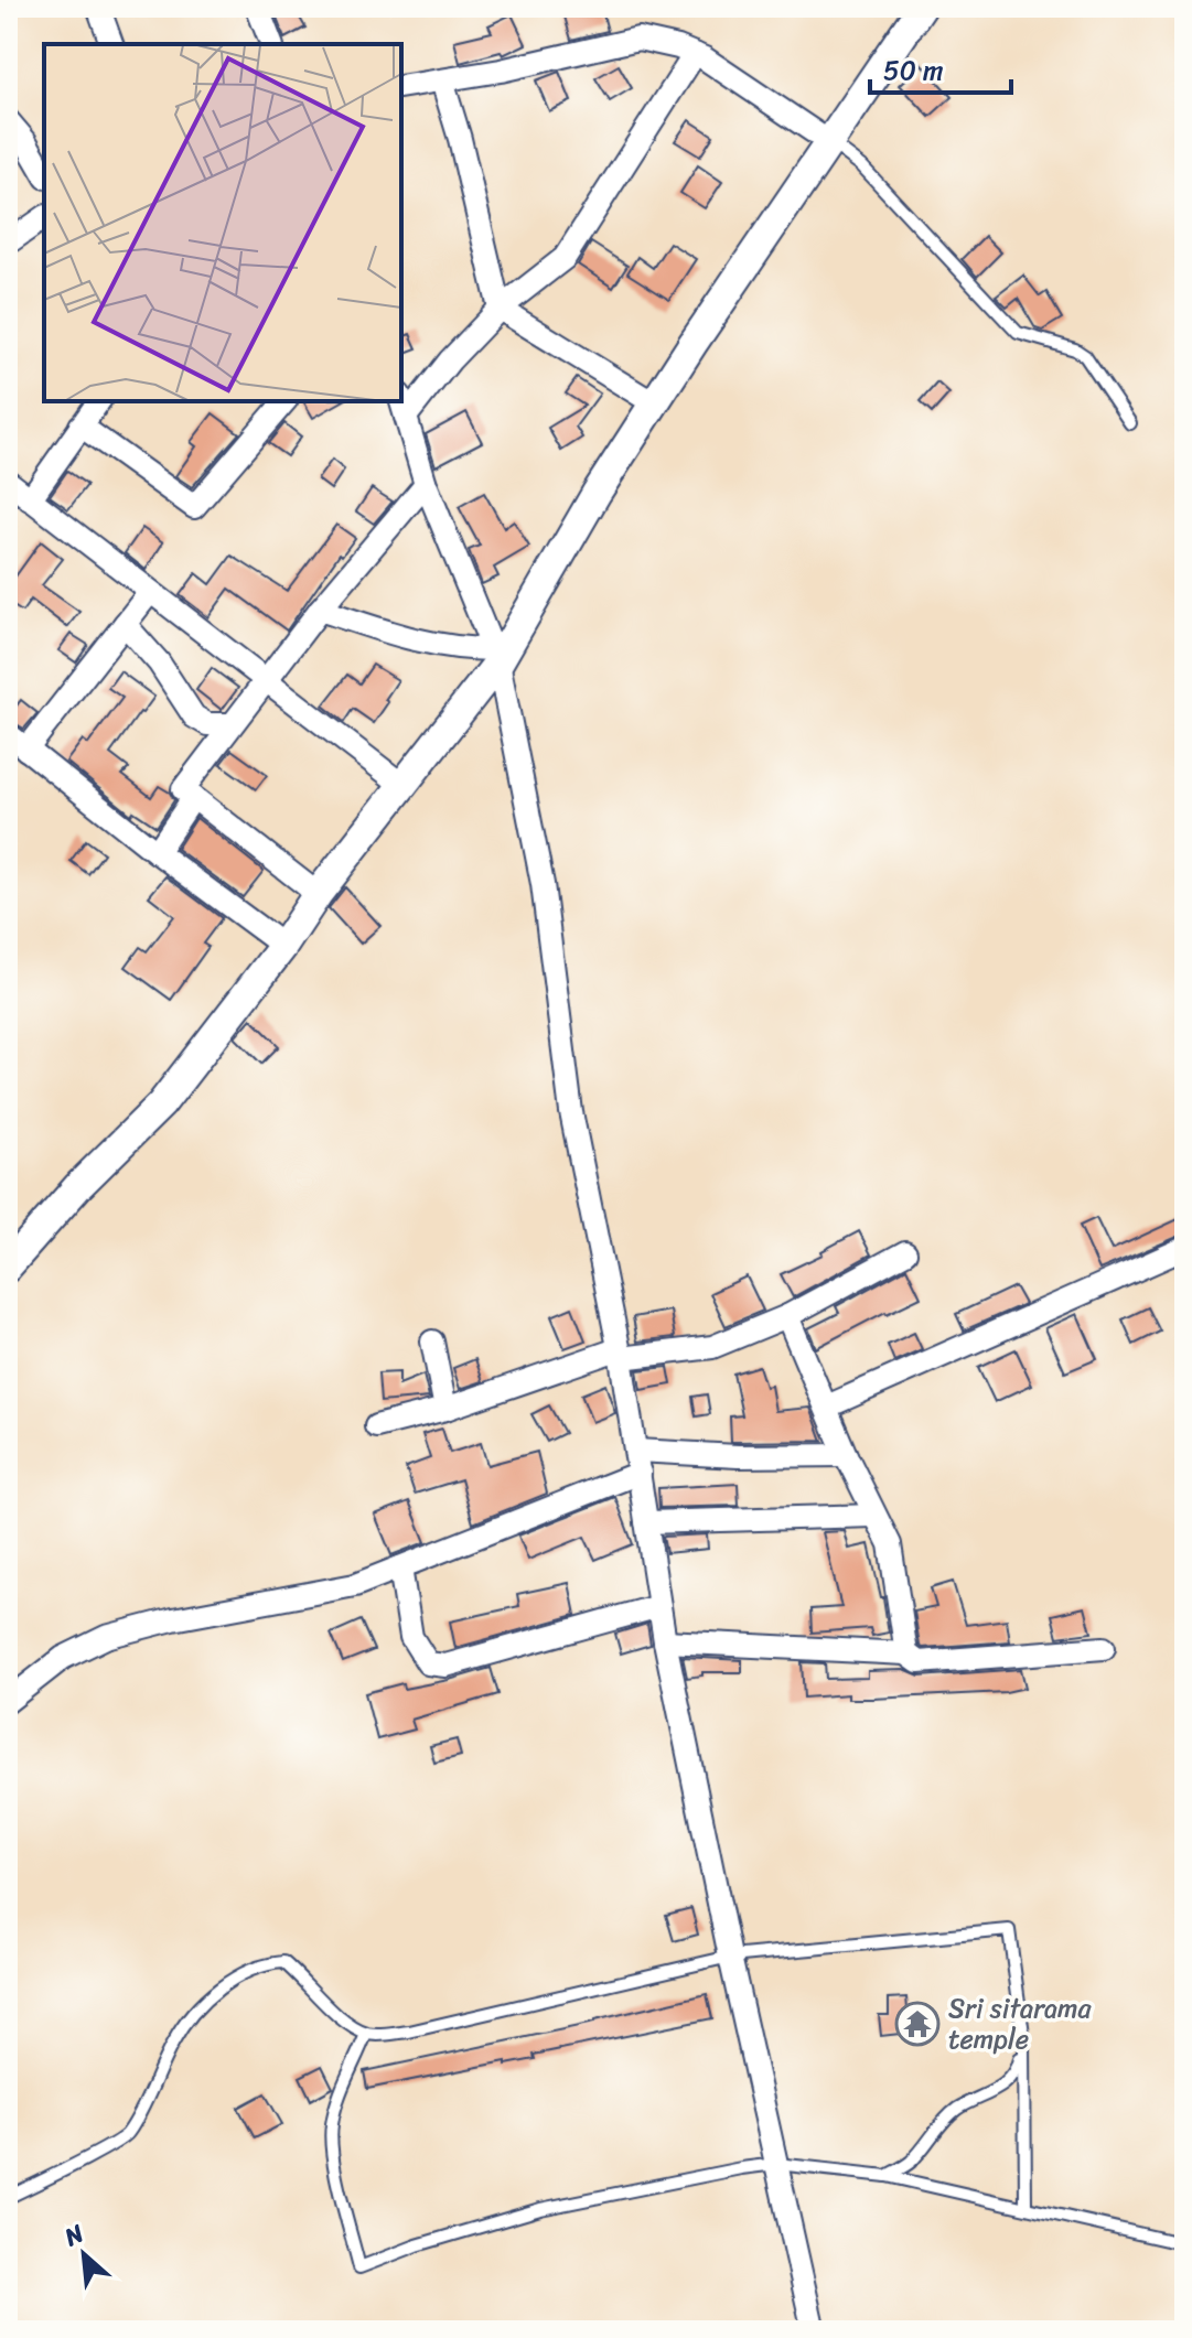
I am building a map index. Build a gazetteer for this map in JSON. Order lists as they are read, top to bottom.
{
  "places": {
    "temple": ["Sri sitarama temple"]
  },
  "scale_bar": "50 m",
  "north": "top left"
}
